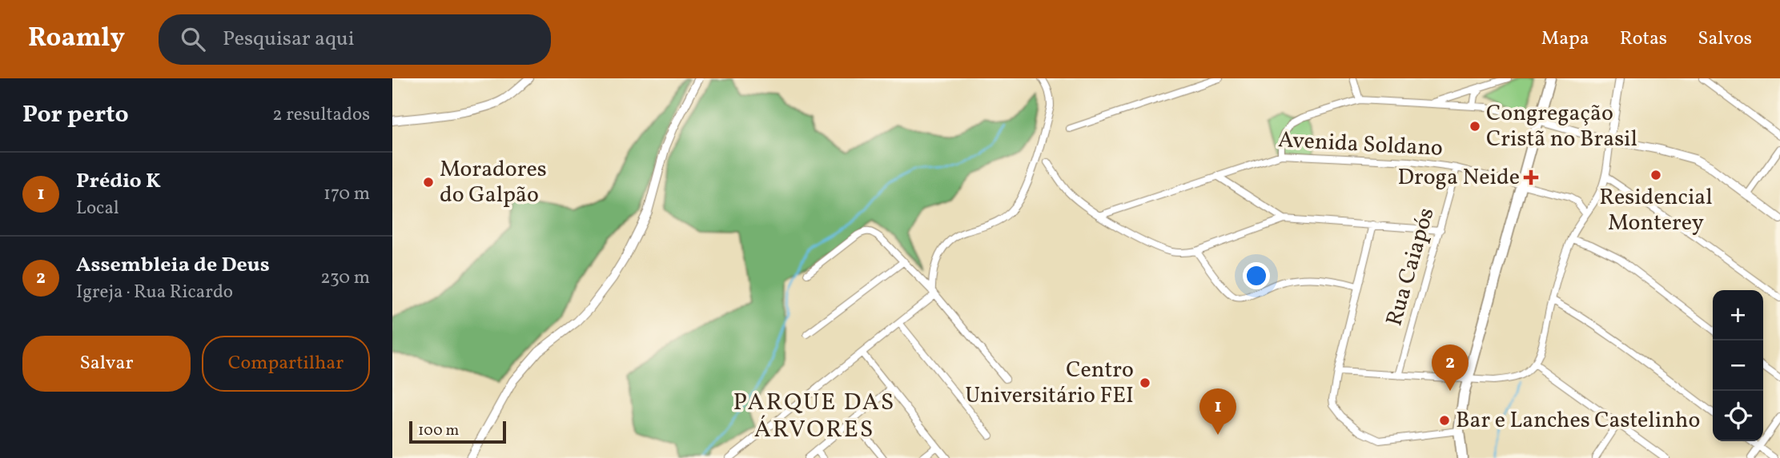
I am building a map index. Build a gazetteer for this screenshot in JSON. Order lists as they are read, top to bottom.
{
  "streets": {
    "street": ["Avenida Soldano", "Rua Caiapós"]
  },
  "crossings": [
    ["Avenida Soldano", "Rua Caiapós"]
  ],
  "districts": ["PARQUE DAS ÁRVORES"],
  "places": {
    "other": [
      "Congregação Cristã no Brasil",
      "Residencial Monterey",
      "Moradores do Galpão",
      "Centro Universitário FEI",
      "Bar e Lanches Castelinho"
    ],
    "health": ["Droga Neide"]
  },
  "scale_bar": "100 m",
  "page": {
    "header": "Roamly",
    "search": "Pesquisar aqui",
    "nav": ["Mapa", "Rotas", "Salvos"],
    "heading": ["Por perto", "2 resultados"],
    "list": [
      {
        "mark": "1",
        "name": "Prédio K",
        "note": "Local",
        "value": "170 m"
      },
      {
        "mark": "2",
        "name": "Assembleia de Deus",
        "note": "Igreja · Rua Ricardo",
        "value": "230 m"
      }
    ],
    "map_buttons": ["+", "−"],
    "buttons": ["Salvar", "Compartilhar"],
    "pins": ["2", "1"],
    "scale": "100 m"
  }
}
